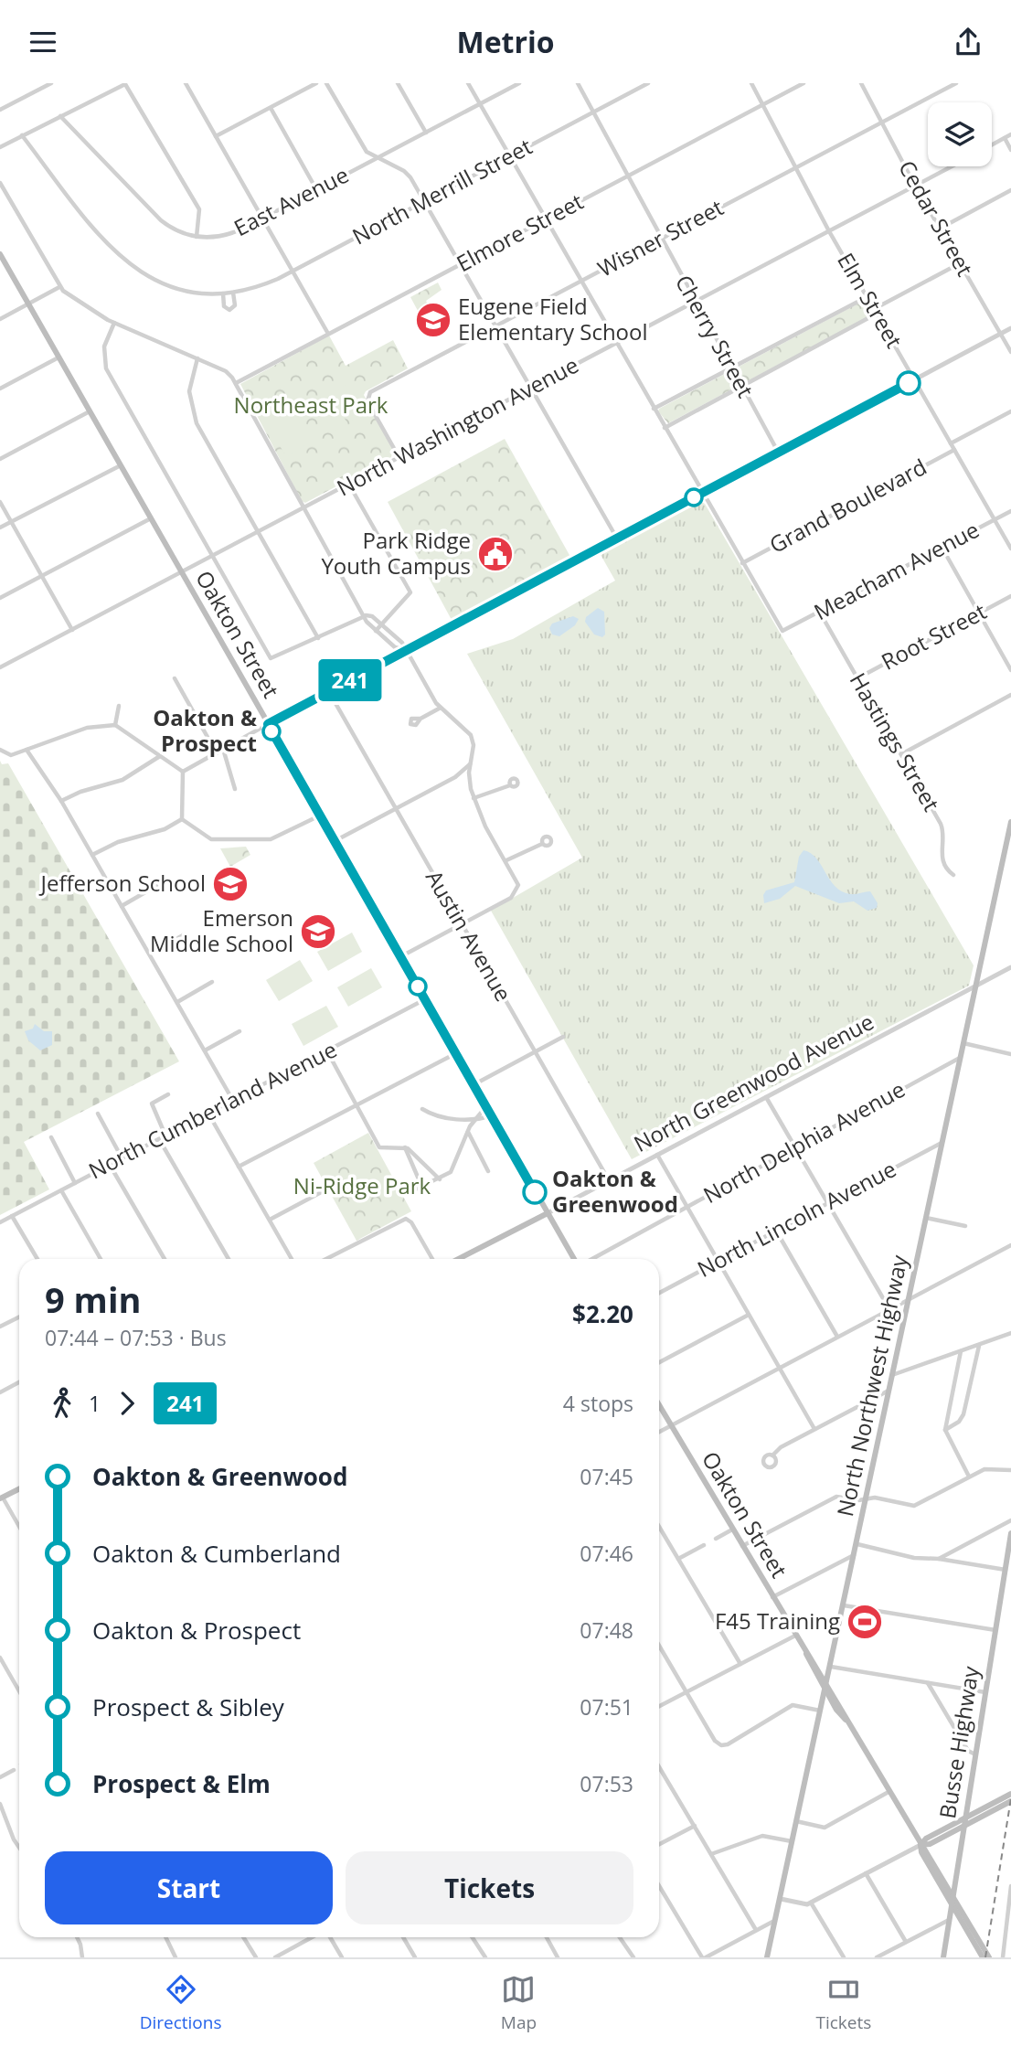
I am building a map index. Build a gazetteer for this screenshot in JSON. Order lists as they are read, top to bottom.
{
  "streets": {
    "main road": [
      "Oakton Street",
      "North Greenwood Avenue",
      "North Northwest Highway",
      "Busse Highway"
    ],
    "street": [
      "North Merrill Street",
      "East Avenue",
      "Cedar Street",
      "Elmore Street",
      "Wisner Street",
      "Elm Street",
      "Cherry Street",
      "North Washington Avenue",
      "Grand Boulevard",
      "Meacham Avenue",
      "Root Street",
      "Hastings Street",
      "Austin Avenue",
      "North Cumberland Avenue",
      "North Delphia Avenue",
      "North Lincoln Avenue"
    ]
  },
  "crossings": [
    ["North Merrill Street", "Cherry Street"],
    ["Cedar Street", "Wisner Street"],
    ["Cedar Street", "North Washington Avenue"],
    ["Elmore Street", "Elm Street"],
    ["Elmore Street", "Cherry Street"],
    ["Wisner Street", "Elm Street"],
    ["Wisner Street", "Cherry Street"],
    ["Wisner Street", "North Washington Avenue"],
    ["Elm Street", "North Washington Avenue"],
    ["Elm Street", "Grand Boulevard"],
    ["Elm Street", "Meacham Avenue"],
    ["Cherry Street", "North Washington Avenue"],
    ["North Washington Avenue", "Oakton Street"],
    ["Grand Boulevard", "Meacham Avenue"],
    ["Meacham Avenue", "Hastings Street"],
    ["Oakton Street", "North Greenwood Avenue"],
    ["Oakton Street", "North Cumberland Avenue"],
    ["Oakton Street", "North Northwest Highway"],
    ["Oakton Street", "Busse Highway"],
    ["Root Street", "Hastings Street"],
    ["Austin Avenue", "North Greenwood Avenue"],
    ["North Greenwood Avenue", "North Northwest Highway"],
    ["North Delphia Avenue", "North Northwest Highway"],
    ["North Lincoln Avenue", "North Northwest Highway"]
  ],
  "parks": ["Northeast Park", "Ni-Ridge Park"],
  "places": {
    "school or university": ["Eugene Field Elementary School", "Jefferson School", "Emerson Middle School"],
    "public building": ["Park Ridge Youth Campus"],
    "other": ["Oakton & Prospect", "Oakton & Greenwood"],
    "sports": ["F45 Training"]
  },
  "lines": ["bus line 241"],
  "page": {
    "header": "Metrio",
    "on_map": "241",
    "heading": ["9 min", "07:44 – 07:53 · Bus", "$2.20"],
    "legs": ["1", "241", "4 stops"],
    "list": [
      {
        "name": "Oakton & Greenwood",
        "value": "07:45"
      },
      {
        "name": "Oakton & Cumberland",
        "value": "07:46"
      },
      {
        "name": "Oakton & Prospect",
        "value": "07:48"
      },
      {
        "name": "Prospect & Sibley",
        "value": "07:51"
      },
      {
        "name": "Prospect & Elm",
        "value": "07:53"
      }
    ],
    "buttons": ["Start", "Tickets"],
    "tabs": ["Directions", "Map", "Tickets"]
  }
}
